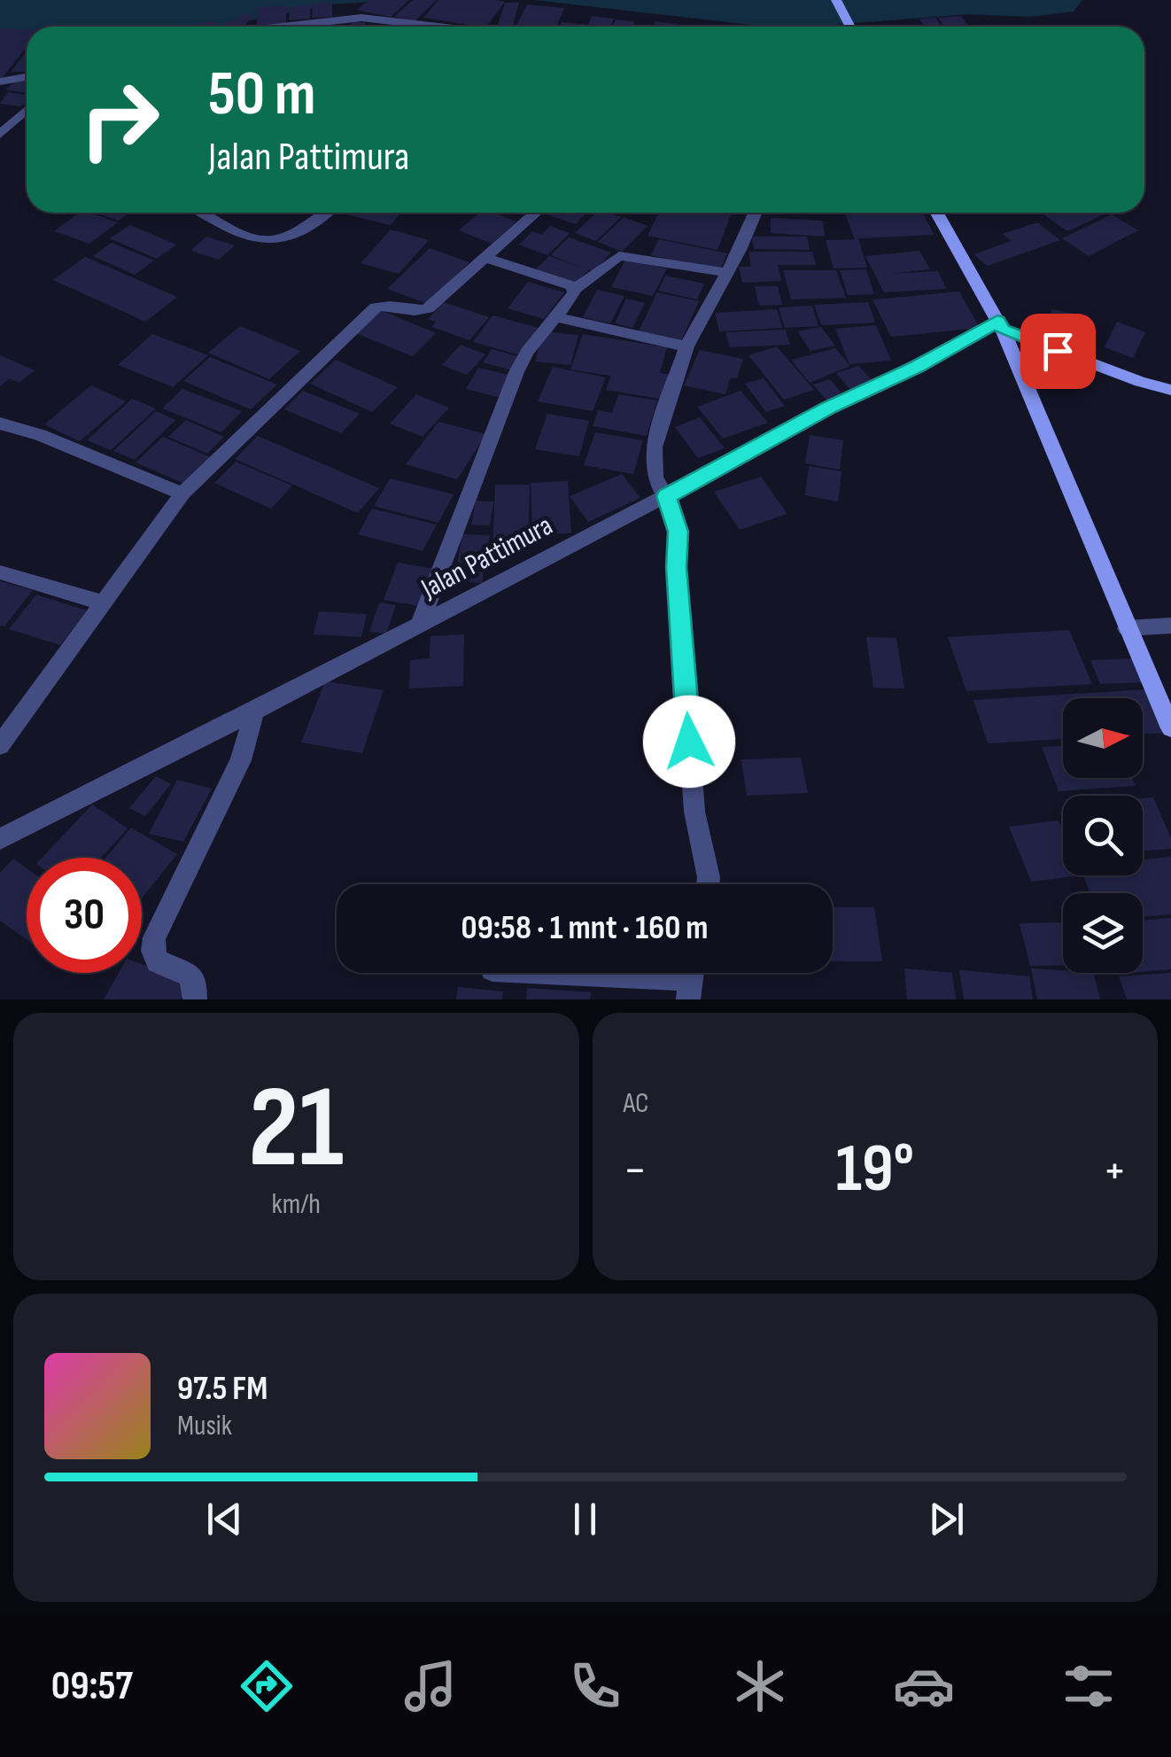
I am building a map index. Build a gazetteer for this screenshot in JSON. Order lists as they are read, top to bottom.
{
  "streets": {
    "street": ["Jalan Pattimura"]
  },
  "north": "right",
  "page": {
    "turn": ["50 m", "Jalan Pattimura"],
    "limit": "30",
    "trip": "09:58 · 1 mnt · 160 m",
    "tile": [
      ["21", "km/h"],
      "AC"
    ],
    "heat": ["−", "19°", "+"],
    "song": ["97.5 FM", "Musik"],
    "tabs": "09:57"
  }
}
